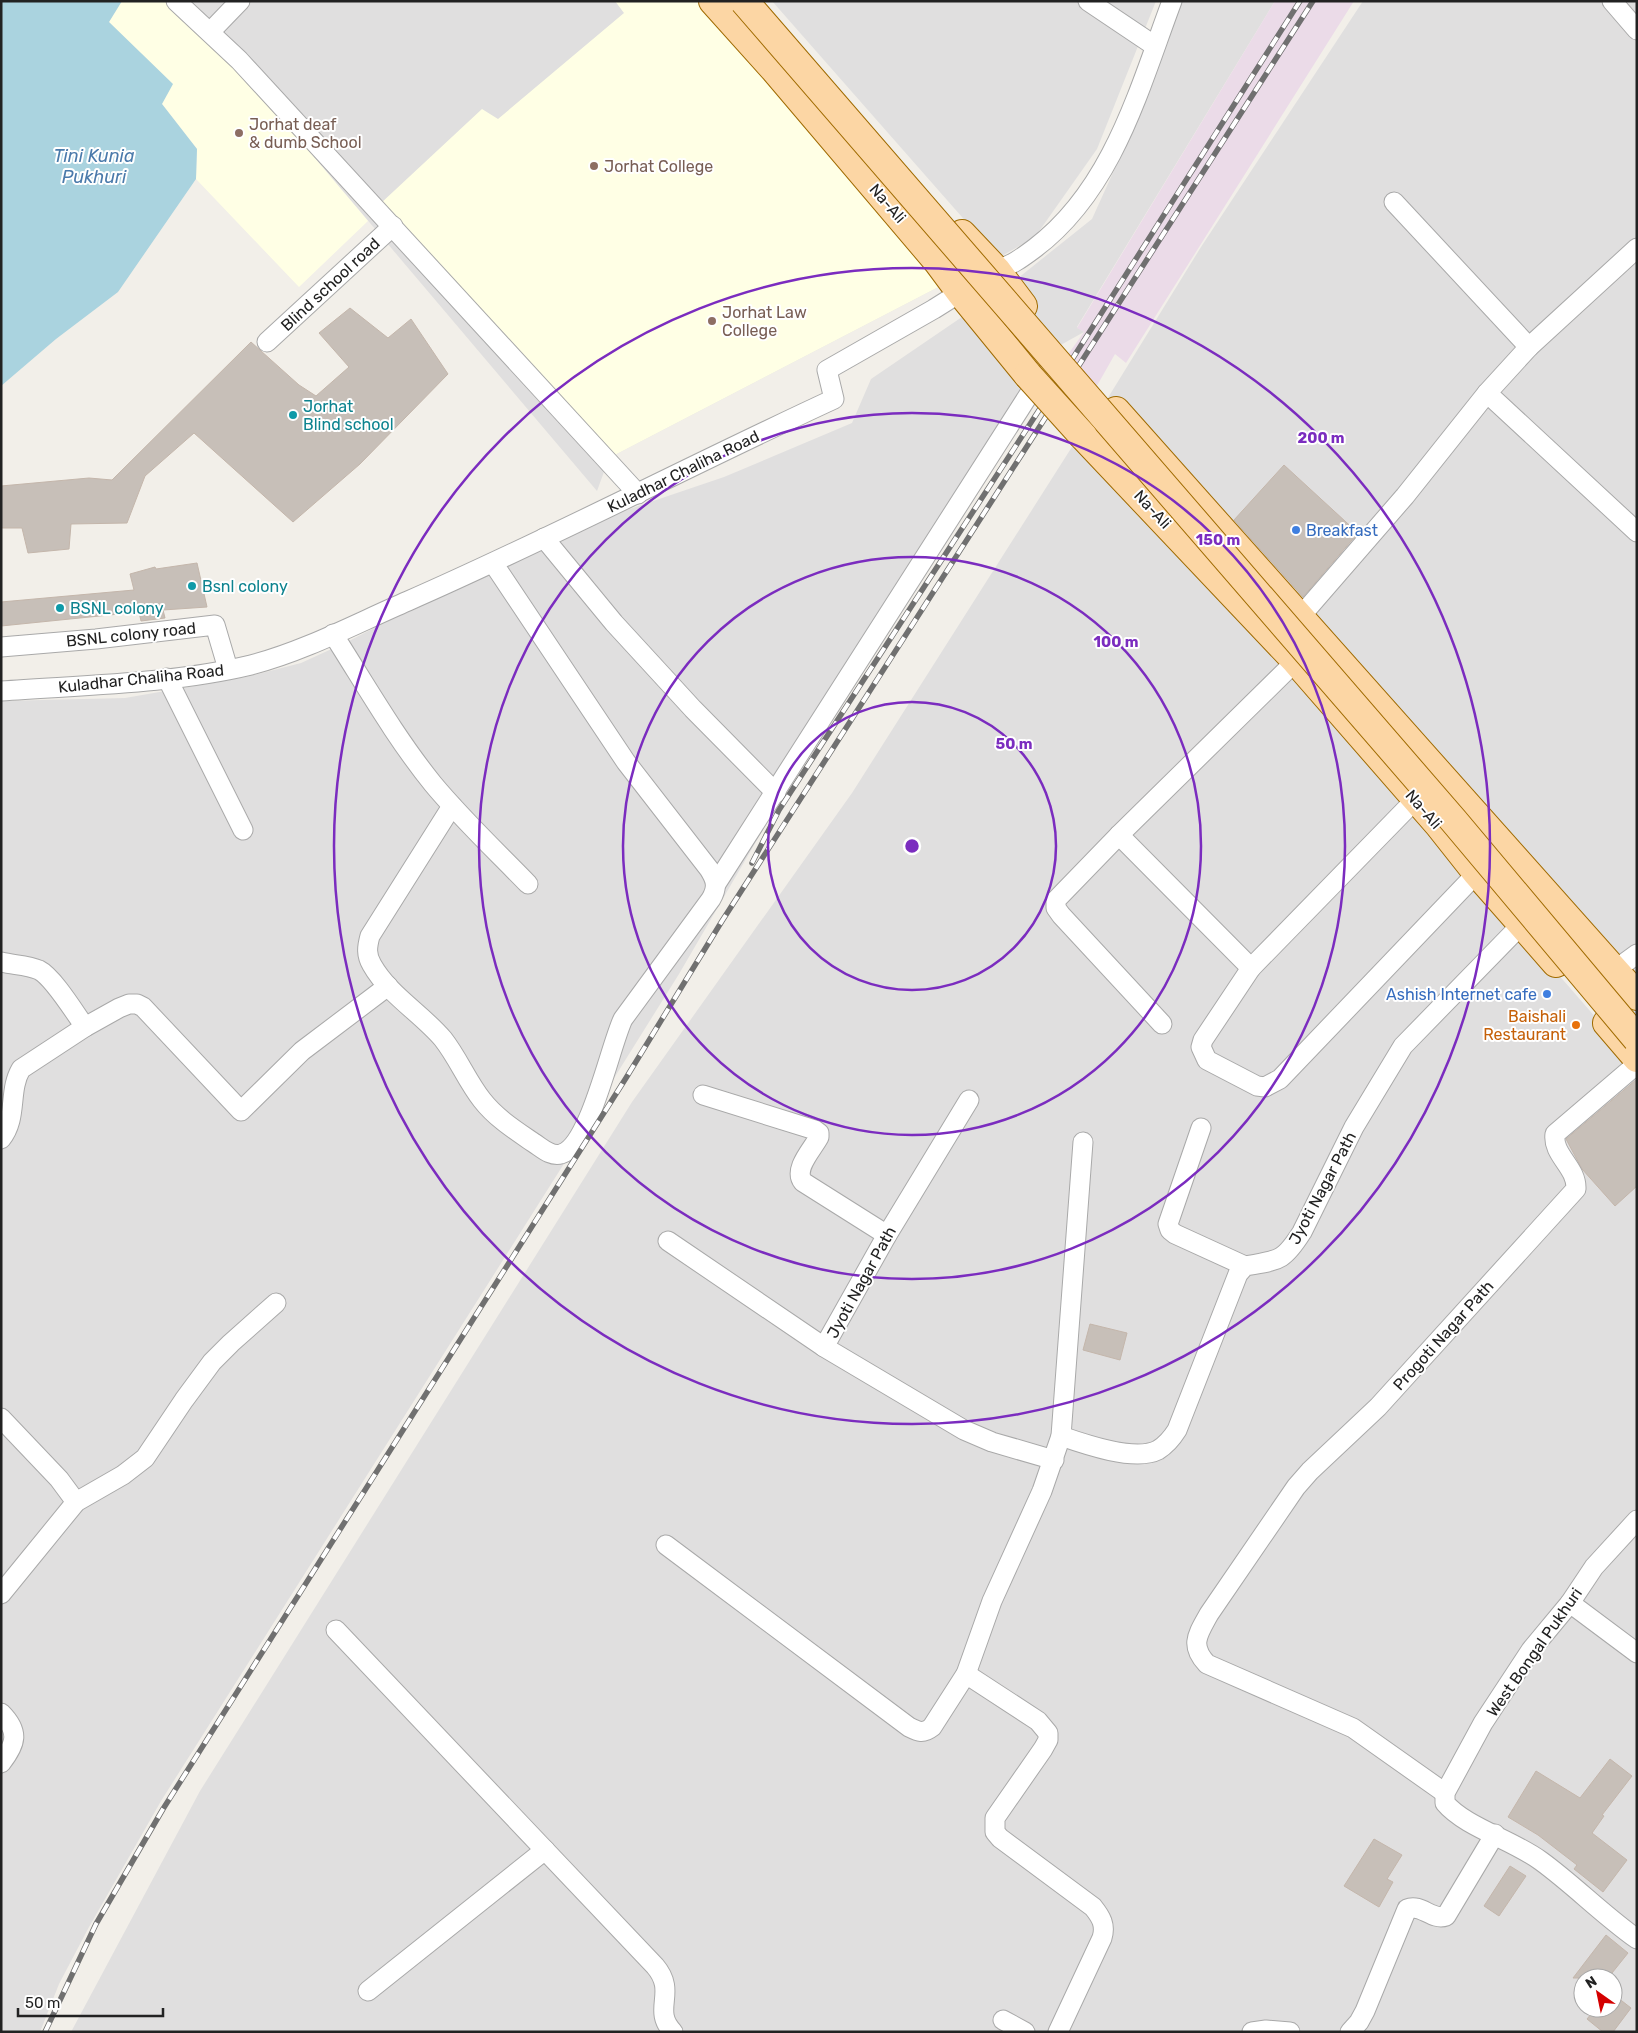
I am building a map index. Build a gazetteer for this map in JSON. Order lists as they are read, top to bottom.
{
  "streets": {
    "main road": ["Na-Ali"],
    "street": [
      "Blind school road",
      "Kuladhar Chaliha Road",
      "BSNL colony road",
      "Jyoti Nagar Path",
      "Progoti Nagar Path",
      "West Bongal Pukhuri"
    ]
  },
  "crossings": [
    ["Na-Ali", "Kuladhar Chaliha Road"],
    ["Na-Ali", "Jyoti Nagar Path"],
    ["Kuladhar Chaliha Road", "BSNL colony road"],
    ["Progoti Nagar Path", "West Bongal Pukhuri"]
  ],
  "water": ["Tini Kunia Pukhuri"],
  "places": [
    "Jorhat deaf & dumb School",
    "Jorhat College",
    "Jorhat Law College",
    "Jorhat Blind school",
    "Breakfast",
    "Bsnl colony",
    "BSNL colony",
    "Ashish Internet cafe",
    "Baishali Restaurant"
  ],
  "scale_bar": "50 m",
  "north": "top left",
  "rings": [
    "200 m",
    "150 m",
    "100 m",
    "50 m"
  ]
}
